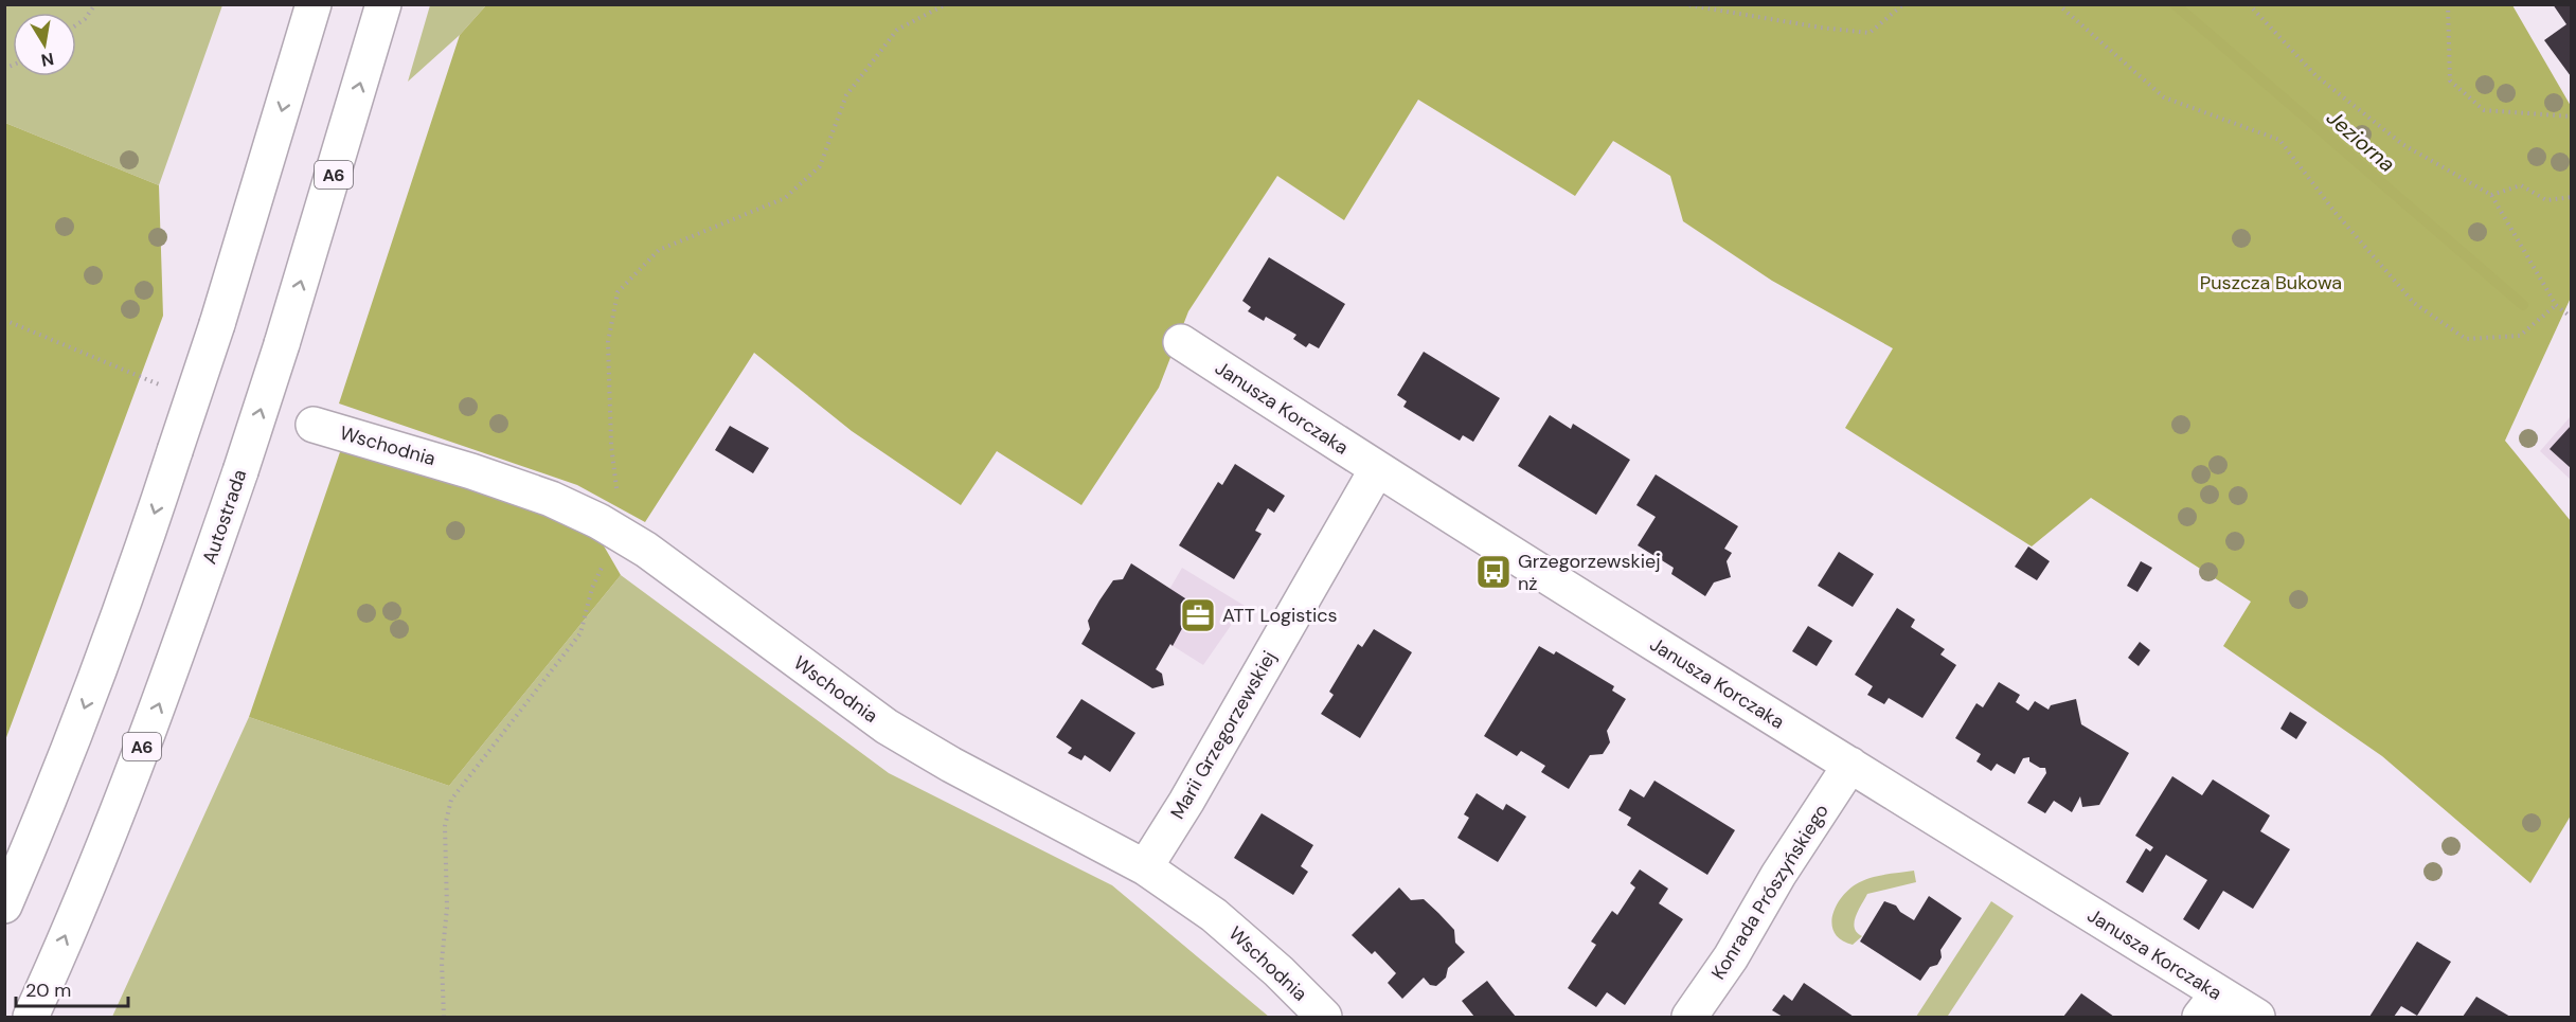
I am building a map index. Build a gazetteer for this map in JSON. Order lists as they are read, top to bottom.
{
  "streets": {
    "main road": [
      "A6",
      "Janusza Korczaka",
      "Wschodnia",
      "Autostrada",
      "Marii Grzegorzewskiej",
      "Konrada Prószyńskiego"
    ]
  },
  "crossings": [
    ["Janusza Korczaka", "Marii Grzegorzewskiej"],
    ["Janusza Korczaka", "Konrada Prószyńskiego"],
    ["Wschodnia", "Marii Grzegorzewskiej"]
  ],
  "water": ["Jeziorna"],
  "parks": ["Puszcza Bukowa"],
  "places": {
    "bus stop": ["Grzegorzewskiej nż"],
    "office": ["ATT Logistics"]
  },
  "scale_bar": "20 m",
  "north": "bottom"
}
